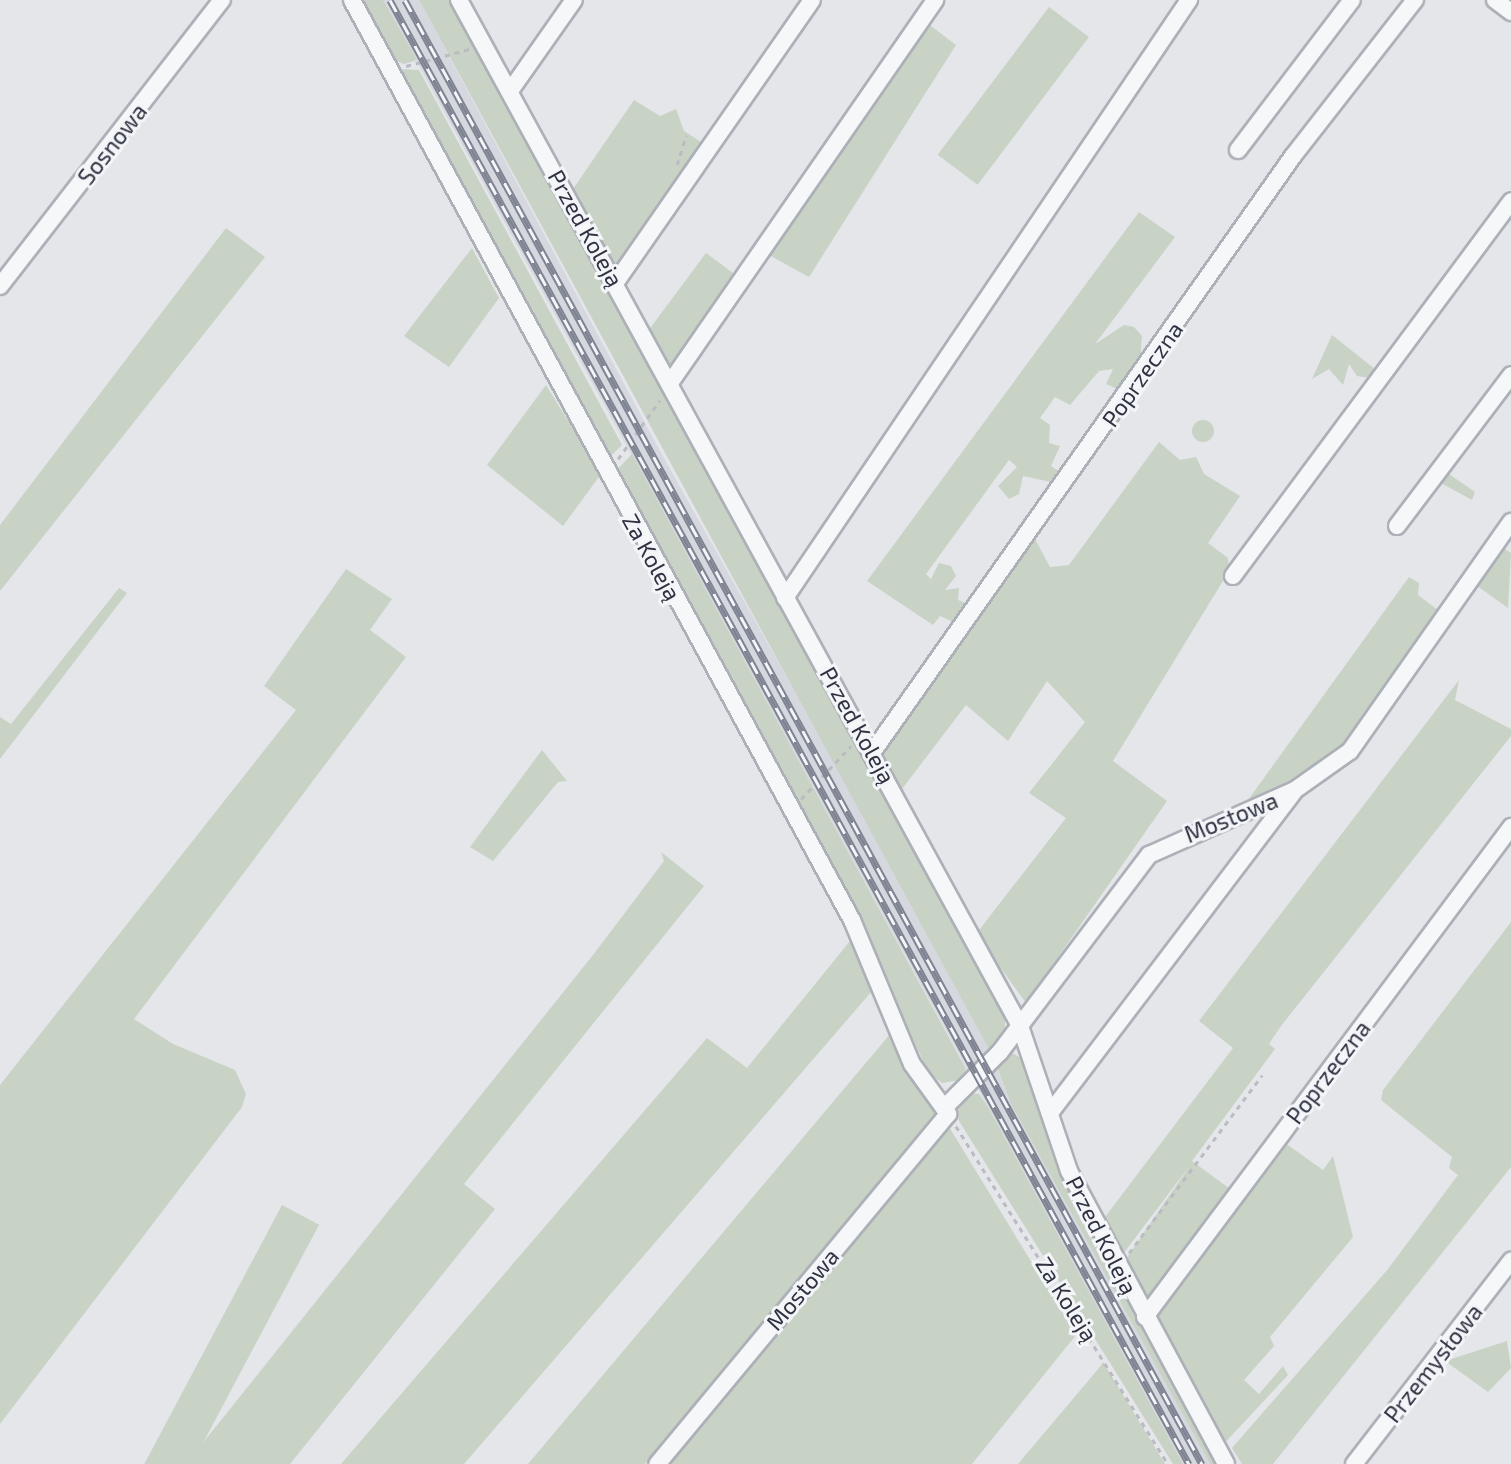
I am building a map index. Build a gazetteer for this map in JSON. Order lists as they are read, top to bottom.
{
  "streets": {
    "street": [
      "Sosnowa",
      "Przed Koleją",
      "Poprzeczna",
      "Za Koleją",
      "Mostowa",
      "Przemysłowa"
    ]
  },
  "crossings": [
    ["Przed Koleją", "Poprzeczna"],
    ["Przed Koleją", "Mostowa"],
    ["Za Koleją", "Mostowa"]
  ]
}
